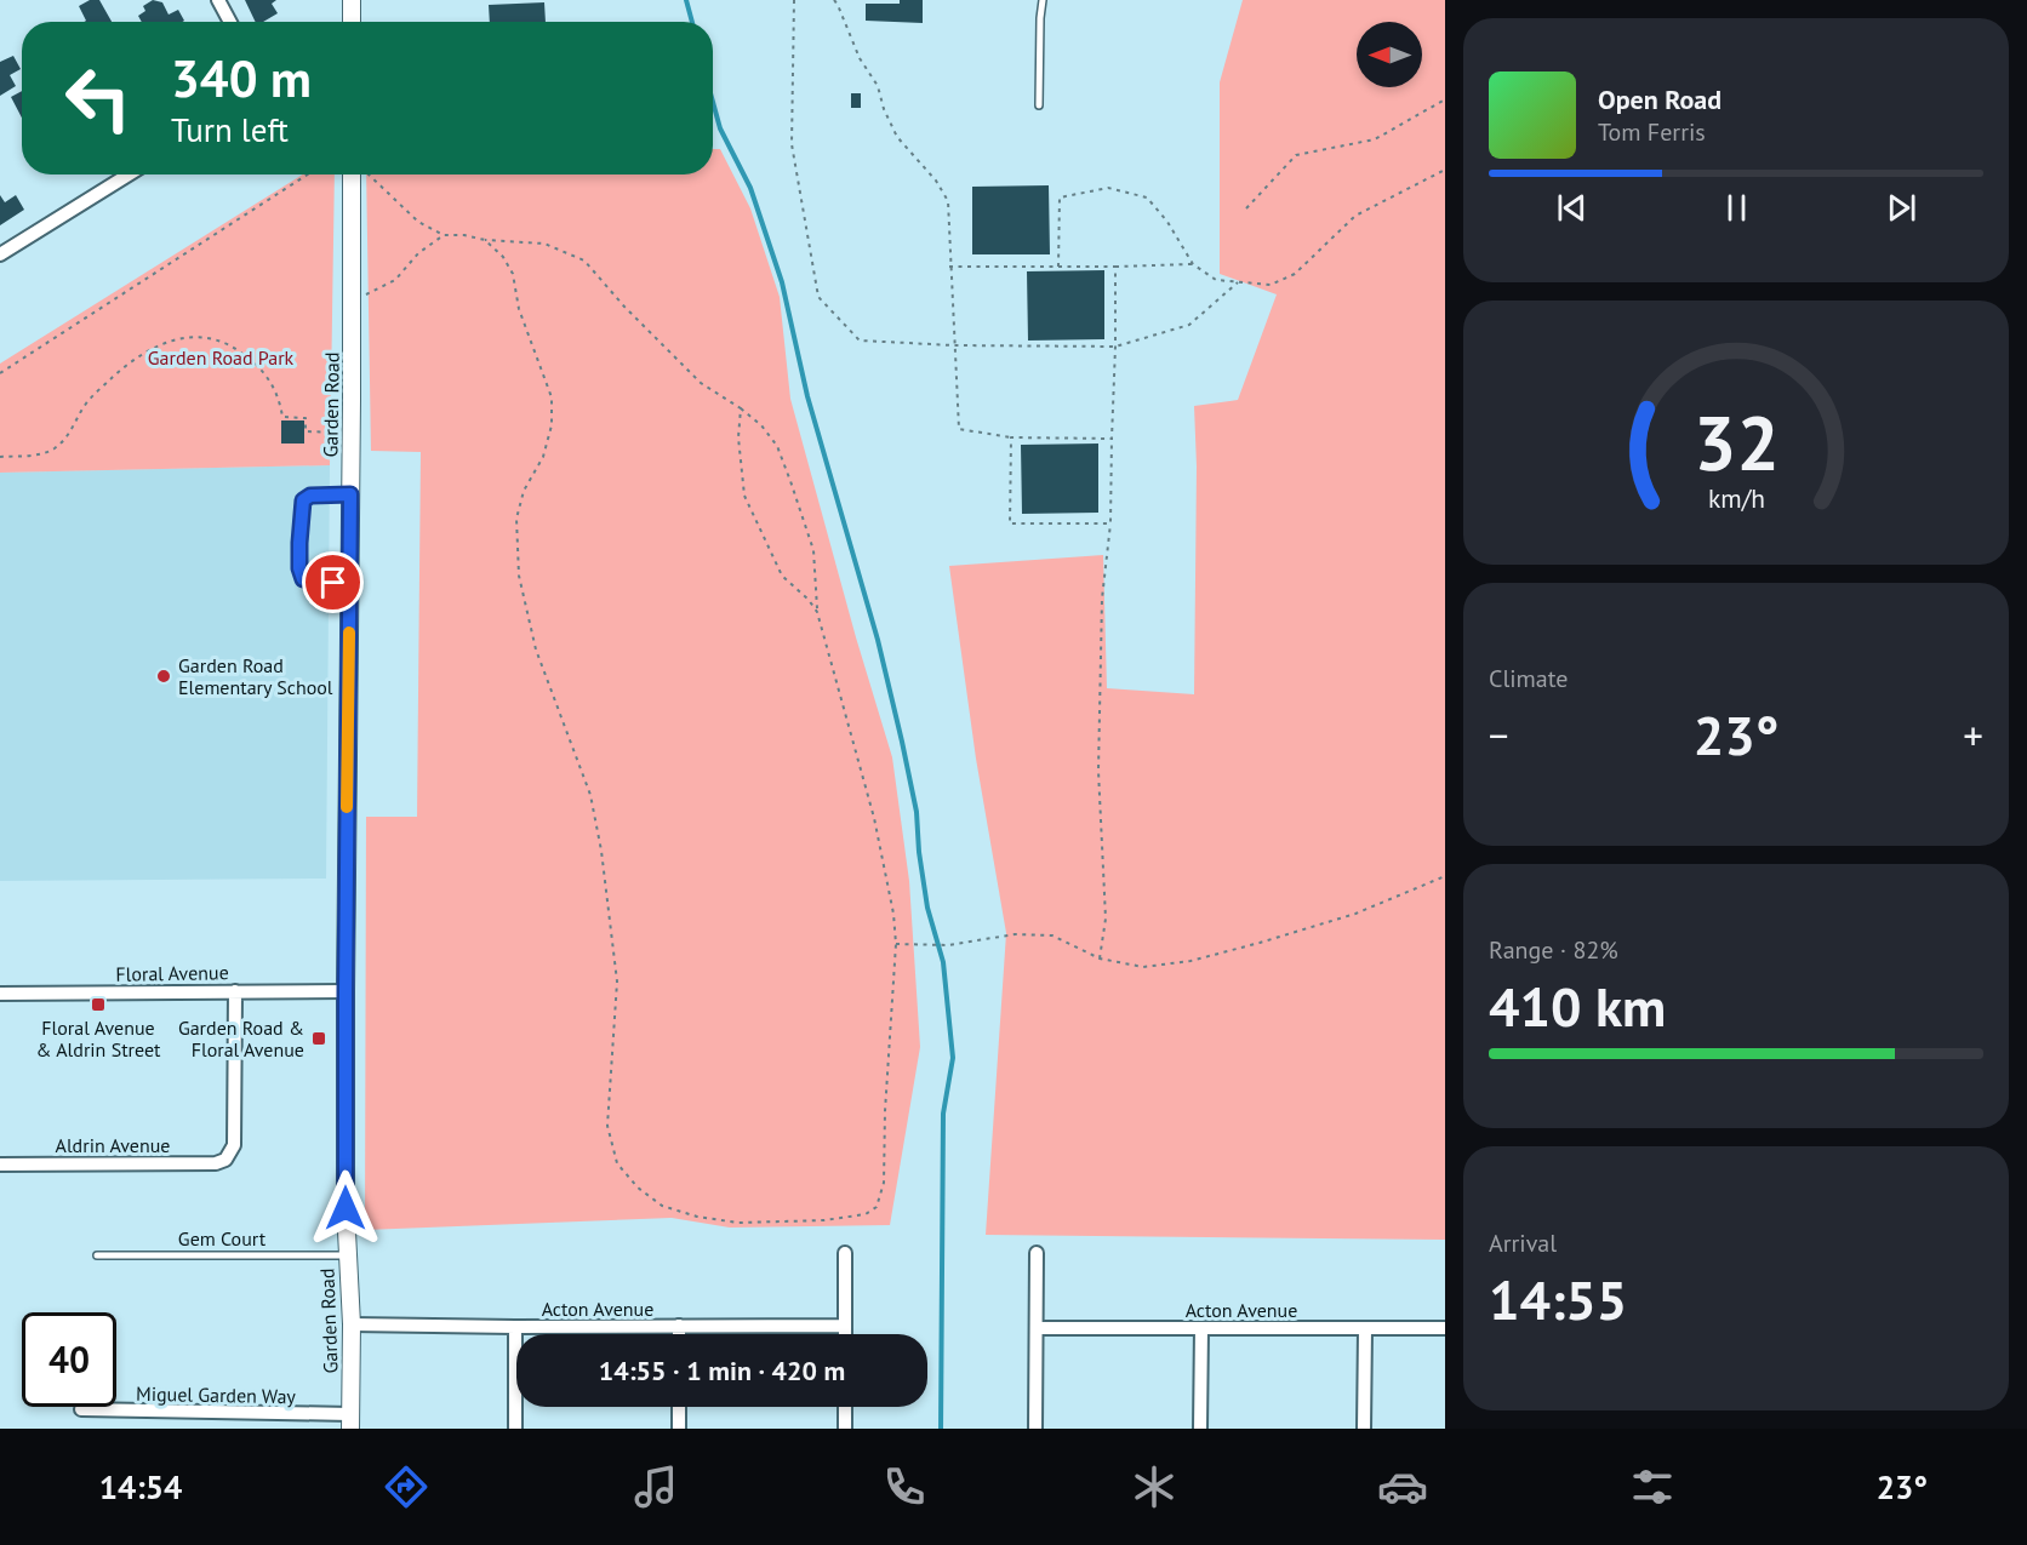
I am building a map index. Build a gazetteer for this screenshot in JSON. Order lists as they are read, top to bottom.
{
  "streets": {
    "street": [
      "Garden Road",
      "Floral Avenue",
      "Aldrin Avenue",
      "Acton Avenue",
      "Miguel Garden Way"
    ],
    "lane": ["Gem Court"]
  },
  "crossings": [
    ["Garden Road", "Floral Avenue"],
    ["Garden Road", "Gem Court"],
    ["Garden Road", "Acton Avenue"],
    ["Garden Road", "Miguel Garden Way"],
    ["Floral Avenue", "Aldrin Avenue"]
  ],
  "parks": ["Garden Road Park"],
  "places": {
    "other": ["Garden Road Elementary School"],
    "transit": ["Floral Avenue & Aldrin Street", "Garden Road & Floral Avenue"]
  },
  "north": "left",
  "page": {
    "turn": ["340 m", "Turn left"],
    "song": ["Open Road", "Tom Ferris"],
    "tile": [
      "Climate",
      ["Range · 82%", "410 km"],
      ["Arrival", "14:55"]
    ],
    "heat": ["−", "23°", "+"],
    "limit": "40",
    "trip": "14:55 · 1 min · 420 m",
    "tabs": ["14:54", "23°"],
    "gauge": ["32", "km/h"]
  }
}
